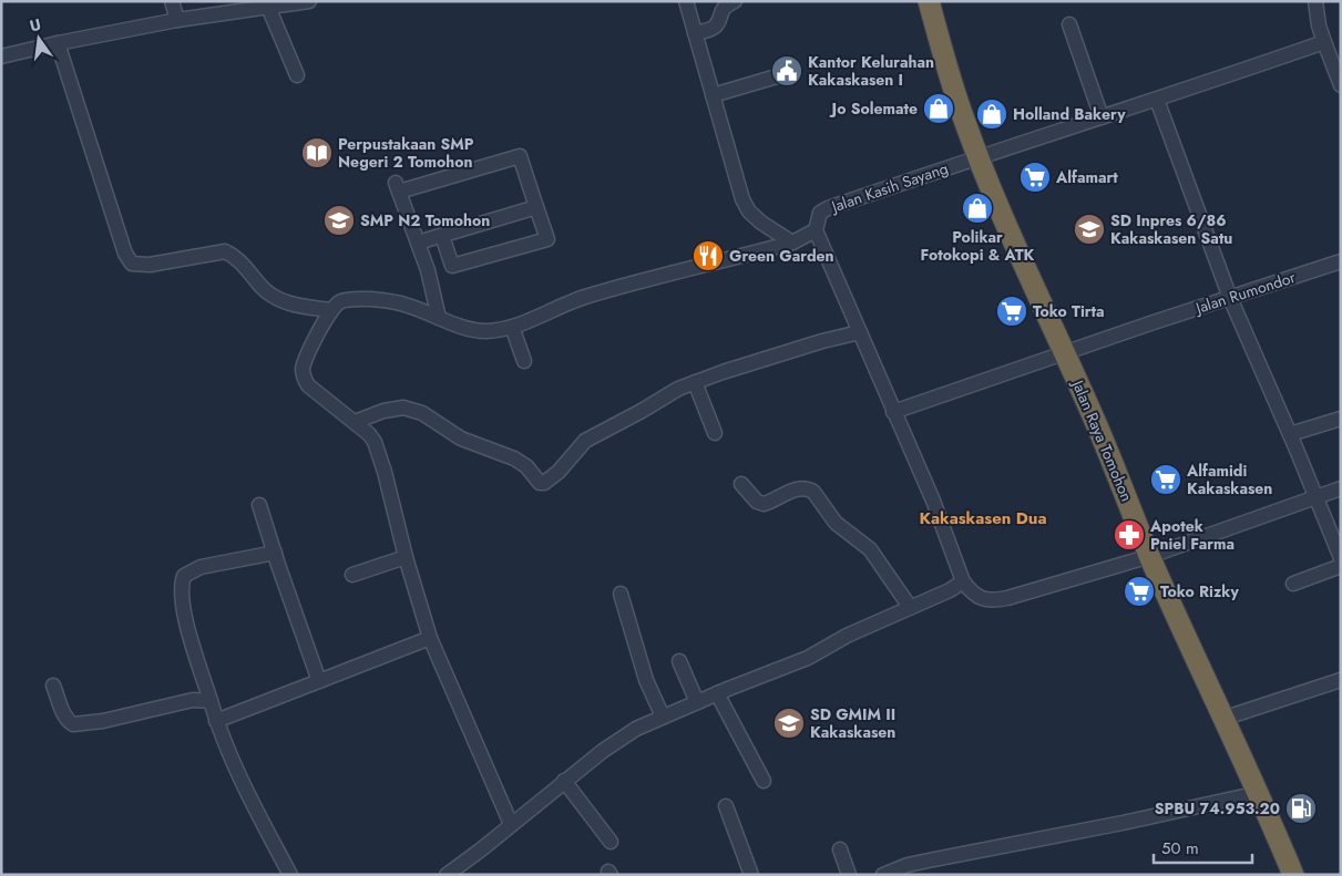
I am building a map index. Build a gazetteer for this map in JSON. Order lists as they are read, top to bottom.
{
  "streets": {
    "highway": ["Jalan Raya Tomohon"],
    "street": ["Jalan Kasih Sayang", "Jalan Rumondor"]
  },
  "crossings": [
    ["Jalan Kasih Sayang", "Jalan Raya Tomohon"],
    ["Jalan Rumondor", "Jalan Raya Tomohon"]
  ],
  "districts": ["Kakaskasen Dua"],
  "places": {
    "public building": ["Kantor Kelurahan Kakaskasen I"],
    "shop": ["Jo Solemate", "Holland Bakery", "Polikar Fotokopi & ATK"],
    "library": ["Perpustakaan SMP Negeri 2 Tomohon"],
    "supermarket": [
      "Alfamart",
      "Toko Tirta",
      "Alfamidi Kakaskasen",
      "Toko Rizky"
    ],
    "school or university": ["SMP N2 Tomohon", "SD Inpres 6/86 Kakaskasen Satu", "SD GMIM II Kakaskasen"],
    "restaurant": ["Green Garden"],
    "pharmacy": ["Apotek Pniel Farma"],
    "fuel station": ["SPBU 74.953.20"]
  },
  "scale_bar": "50 m",
  "north": "top"
}
